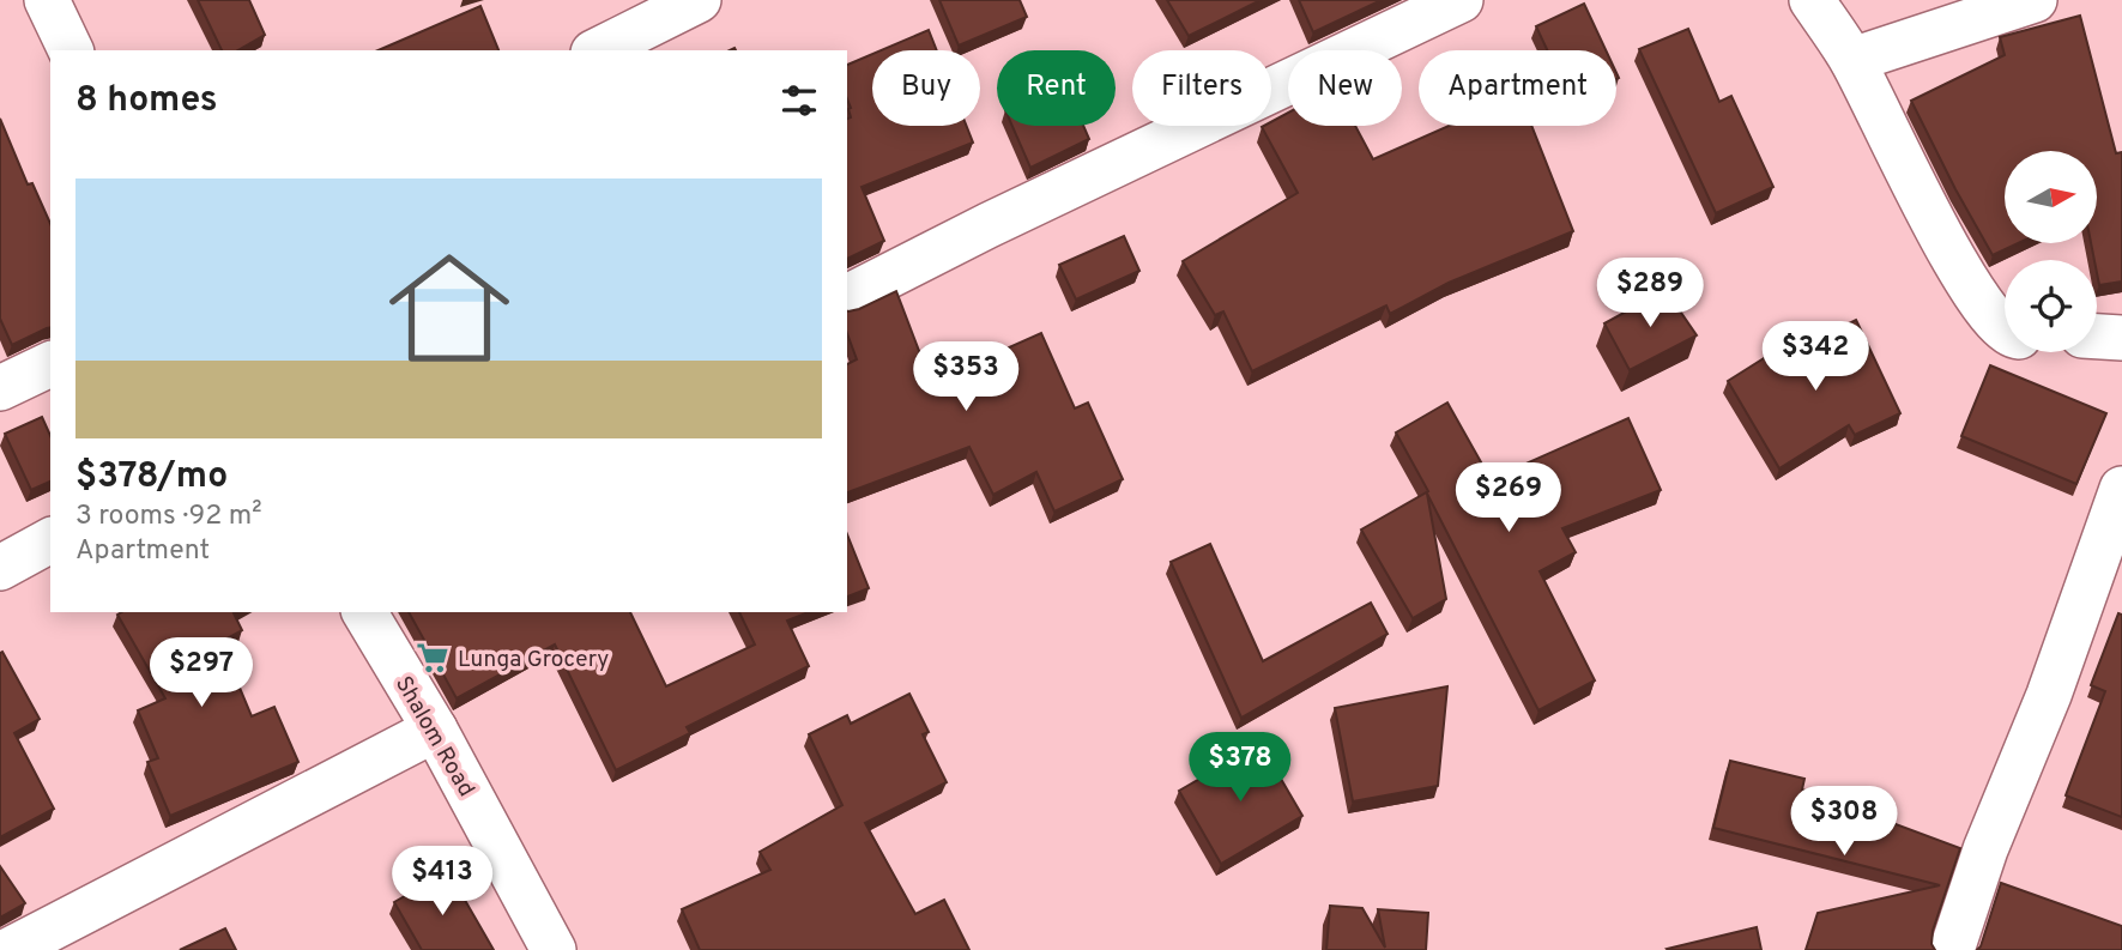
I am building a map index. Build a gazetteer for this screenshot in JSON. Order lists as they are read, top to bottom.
{
  "streets": {
    "street": ["Shalom Road"]
  },
  "places": {
    "supermarket": ["Lunga Grocery"]
  },
  "north": "right",
  "page": {
    "chip": [
      "Buy",
      "Rent",
      "Filters",
      "New",
      "Apartment"
    ],
    "heading": "8 homes",
    "list": [
      {
        "name": "$378/mo",
        "note": "3 rooms · 92 m² · Apartment"
      }
    ],
    "price": [
      "$289",
      "$342",
      "$353",
      "$269",
      "$297",
      "$378",
      "$308",
      "$413"
    ]
  }
}
